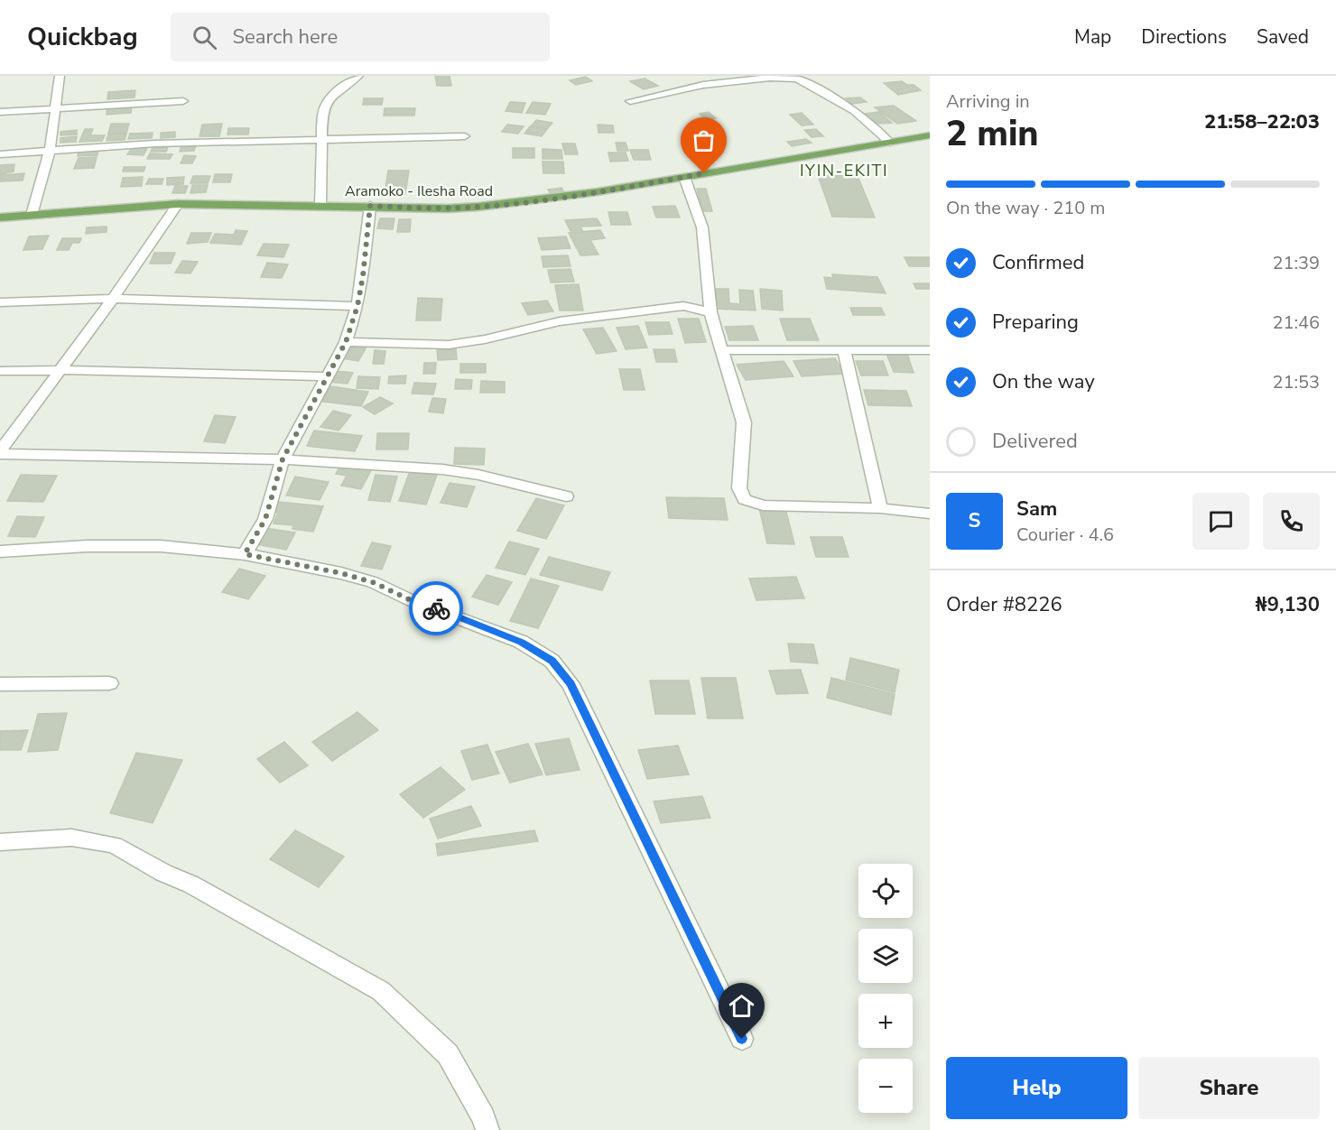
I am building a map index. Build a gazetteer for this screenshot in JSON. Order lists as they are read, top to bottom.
{
  "streets": {
    "main road": ["Aramoko - Ilesha Road"]
  },
  "districts": ["IYIN-EKITI"],
  "page": {
    "header": "Quickbag",
    "search": "Search here",
    "nav": ["Map", "Directions", "Saved"],
    "heading": ["2 min", "Arriving in", "21:58–22:03"],
    "panel": [
      "Sam",
      "Courier · 4.6",
      "Order #8226",
      "₦9,130"
    ],
    "bar": "On the way · 210 m",
    "list": [
      ["Confirmed", "21:39"],
      ["Preparing", "21:46"],
      ["On the way", "21:53"],
      "Delivered"
    ],
    "round": "S",
    "map_buttons": ["+", "−"],
    "buttons": ["Help", "Share"]
  }
}
